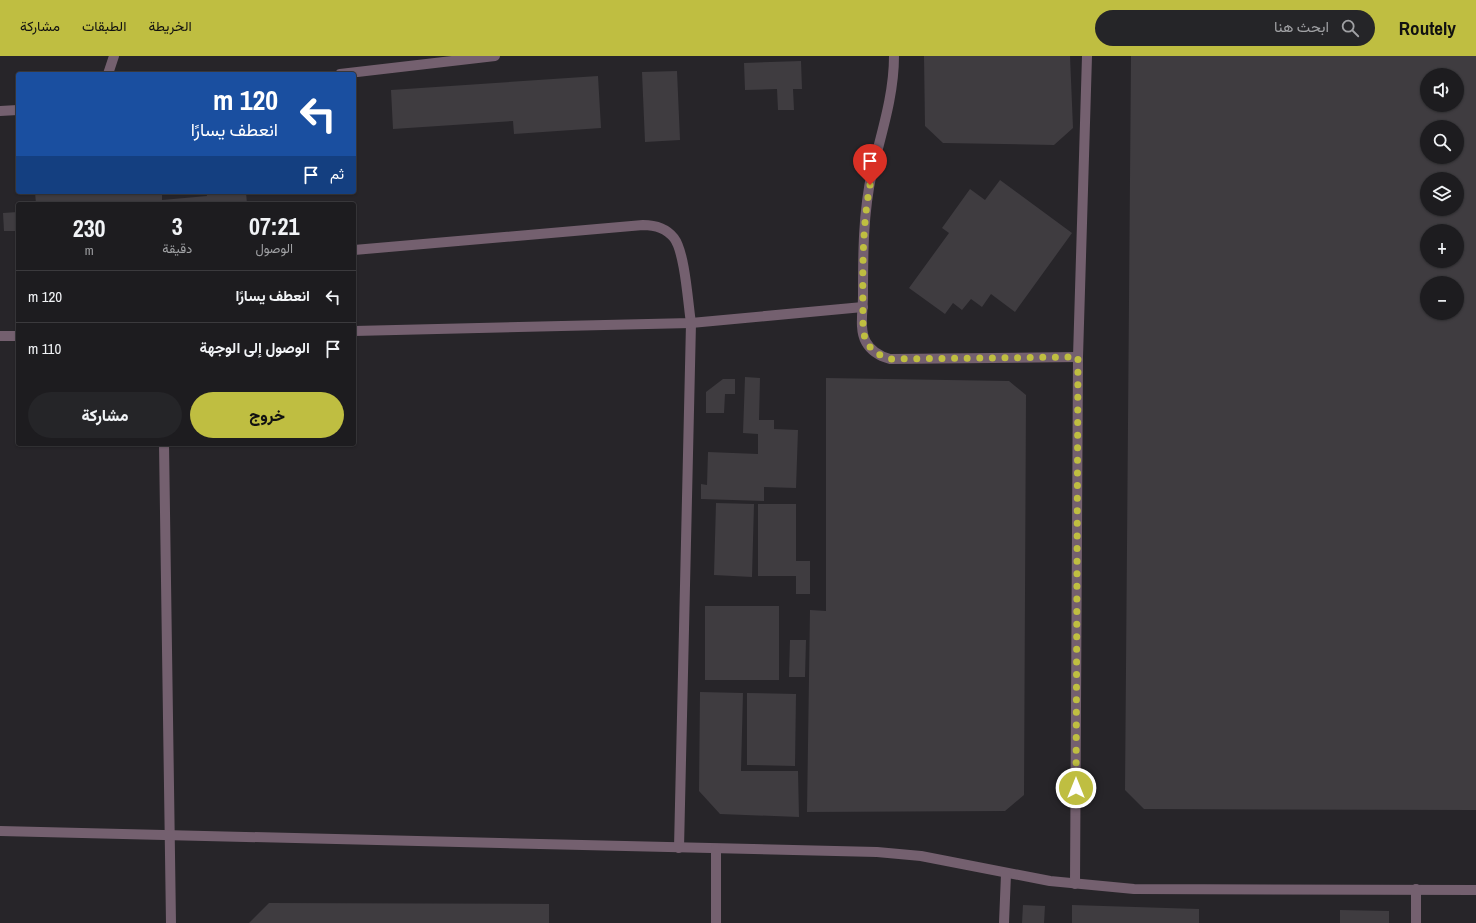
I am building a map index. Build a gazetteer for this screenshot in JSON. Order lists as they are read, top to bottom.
{
  "page": {
    "header": "Routely",
    "search": "ابحث هنا",
    "nav": ["الخريطة", "الطبقات", "مشاركة"],
    "map_buttons": ["+", "−"],
    "turn": ["120 m", "انعطف يسارًا"],
    "then": "ثم",
    "eta": [
      "07:21",
      "الوصول",
      "3",
      "دقيقة",
      "230",
      "m"
    ],
    "list": [
      {
        "name": "انعطف يسارًا",
        "value": "120 m"
      },
      {
        "name": "الوصول إلى الوجهة",
        "value": "110 m"
      }
    ],
    "buttons": ["خروج", "مشاركة"]
  }
}
